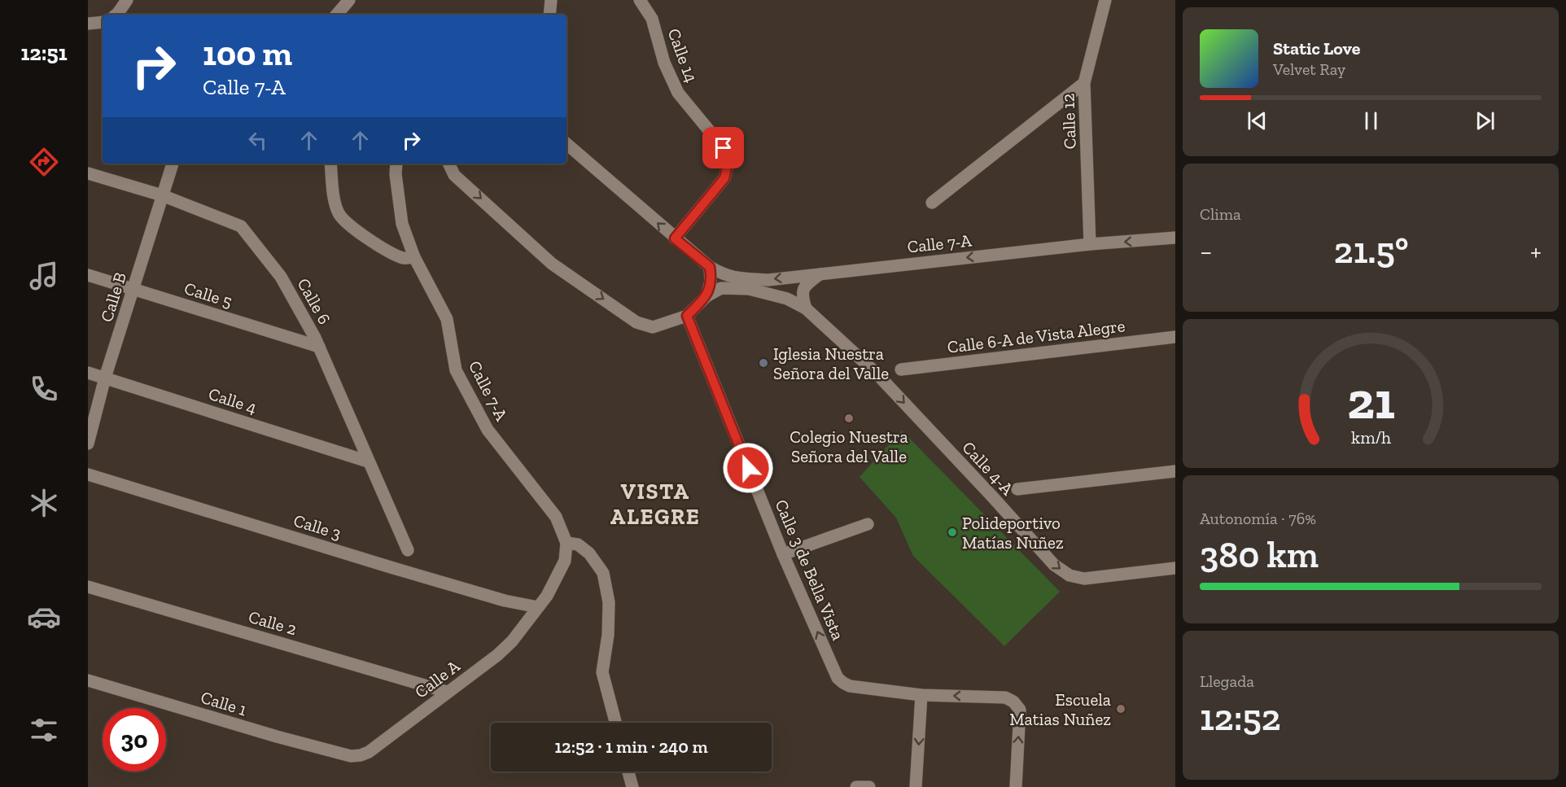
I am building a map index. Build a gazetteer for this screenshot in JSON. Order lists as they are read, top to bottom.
{
  "streets": {
    "street": [
      "Calle 14",
      "Calle 12",
      "Calle 7-A",
      "Calle 5",
      "Calle B",
      "Calle 6",
      "Calle 6-A de Vista Alegre",
      "Calle 4",
      "Calle 4-A",
      "Calle 3",
      "Calle 3 de Bella Vista",
      "Calle 2",
      "Calle A",
      "Calle 1"
    ]
  },
  "crossings": [
    ["Calle 14", "Calle 7-A"],
    ["Calle 12", "Calle 7-A"],
    ["Calle 5", "Calle B"],
    ["Calle 5", "Calle 6"],
    ["Calle B", "Calle 6"],
    ["Calle B", "Calle 4"],
    ["Calle 6", "Calle 4"],
    ["Calle 3", "Calle A"],
    ["Calle 2", "Calle A"],
    ["Calle A", "Calle 1"]
  ],
  "one_way": ["Calle 7-A", "Calle 4-A", "Calle 3 de Bella Vista"],
  "districts": ["VISTA ALEGRE"],
  "places": [
    "Iglesia Nuestra Señora del Valle",
    "Colegio Nuestra Señora del Valle",
    "Polideportivo Matías Nuñez",
    "Escuela Matias Nuñez"
  ],
  "page": {
    "tabs": "12:51",
    "turn": ["100 m", "Calle 7-A"],
    "song": ["Static Love", "Velvet Ray"],
    "tile": [
      "Clima",
      ["Autonomía · 76%", "380 km"],
      ["Llegada", "12:52"]
    ],
    "heat": ["−", "21.5°", "+"],
    "limit": "30",
    "trip": "12:52 · 1 min · 240 m",
    "gauge": ["21", "km/h"]
  }
}
